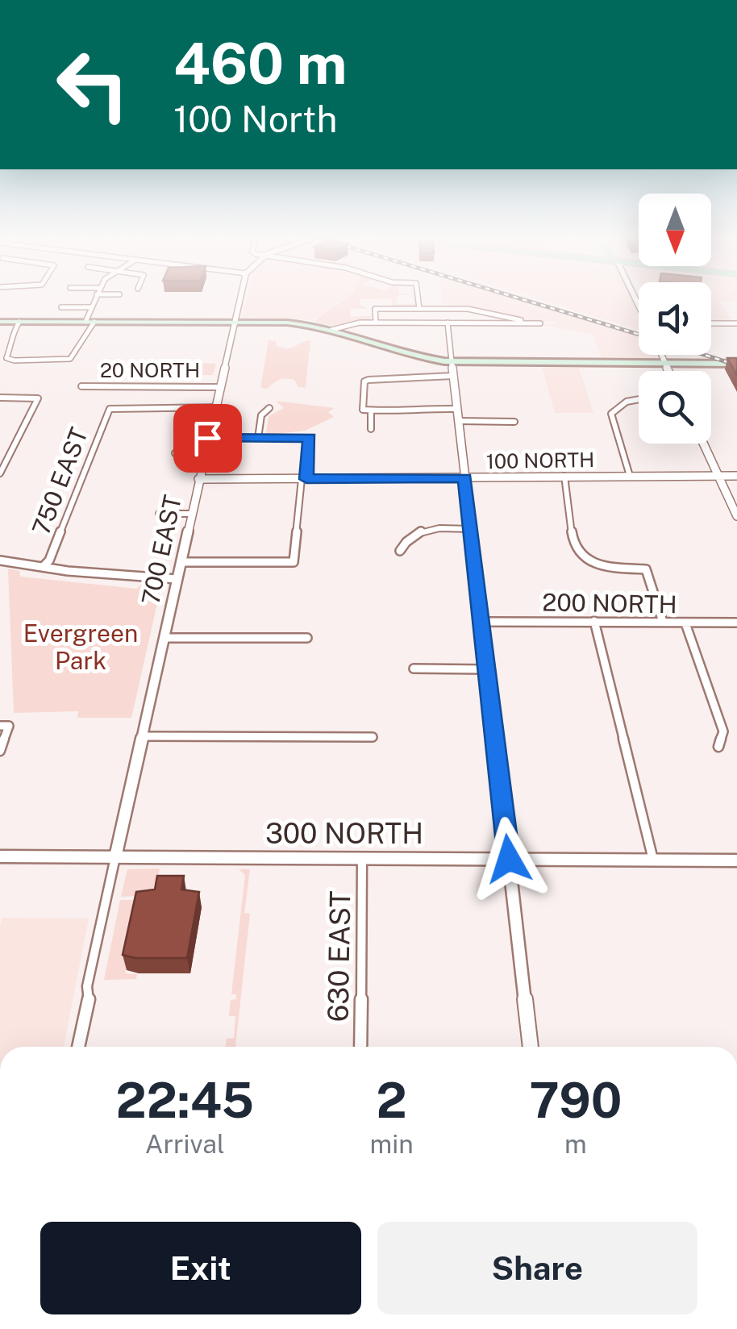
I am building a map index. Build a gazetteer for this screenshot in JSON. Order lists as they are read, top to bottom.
{
  "streets": {
    "street": [
      "20 NORTH",
      "100 NORTH",
      "750 EAST",
      "700 EAST",
      "200 NORTH",
      "300 NORTH",
      "630 EAST"
    ]
  },
  "crossings": [
    ["20 NORTH", "700 EAST"],
    ["100 NORTH", "700 EAST"],
    ["750 EAST", "700 EAST"],
    ["700 EAST", "300 NORTH"],
    ["300 NORTH", "630 EAST"]
  ],
  "parks": ["Evergreen Park"],
  "north": "bottom",
  "page": {
    "turn": ["460 m", "100 North"],
    "eta": [
      "22:45",
      "Arrival",
      "2",
      "min",
      "790",
      "m"
    ],
    "buttons": ["Exit", "Share"]
  }
}
